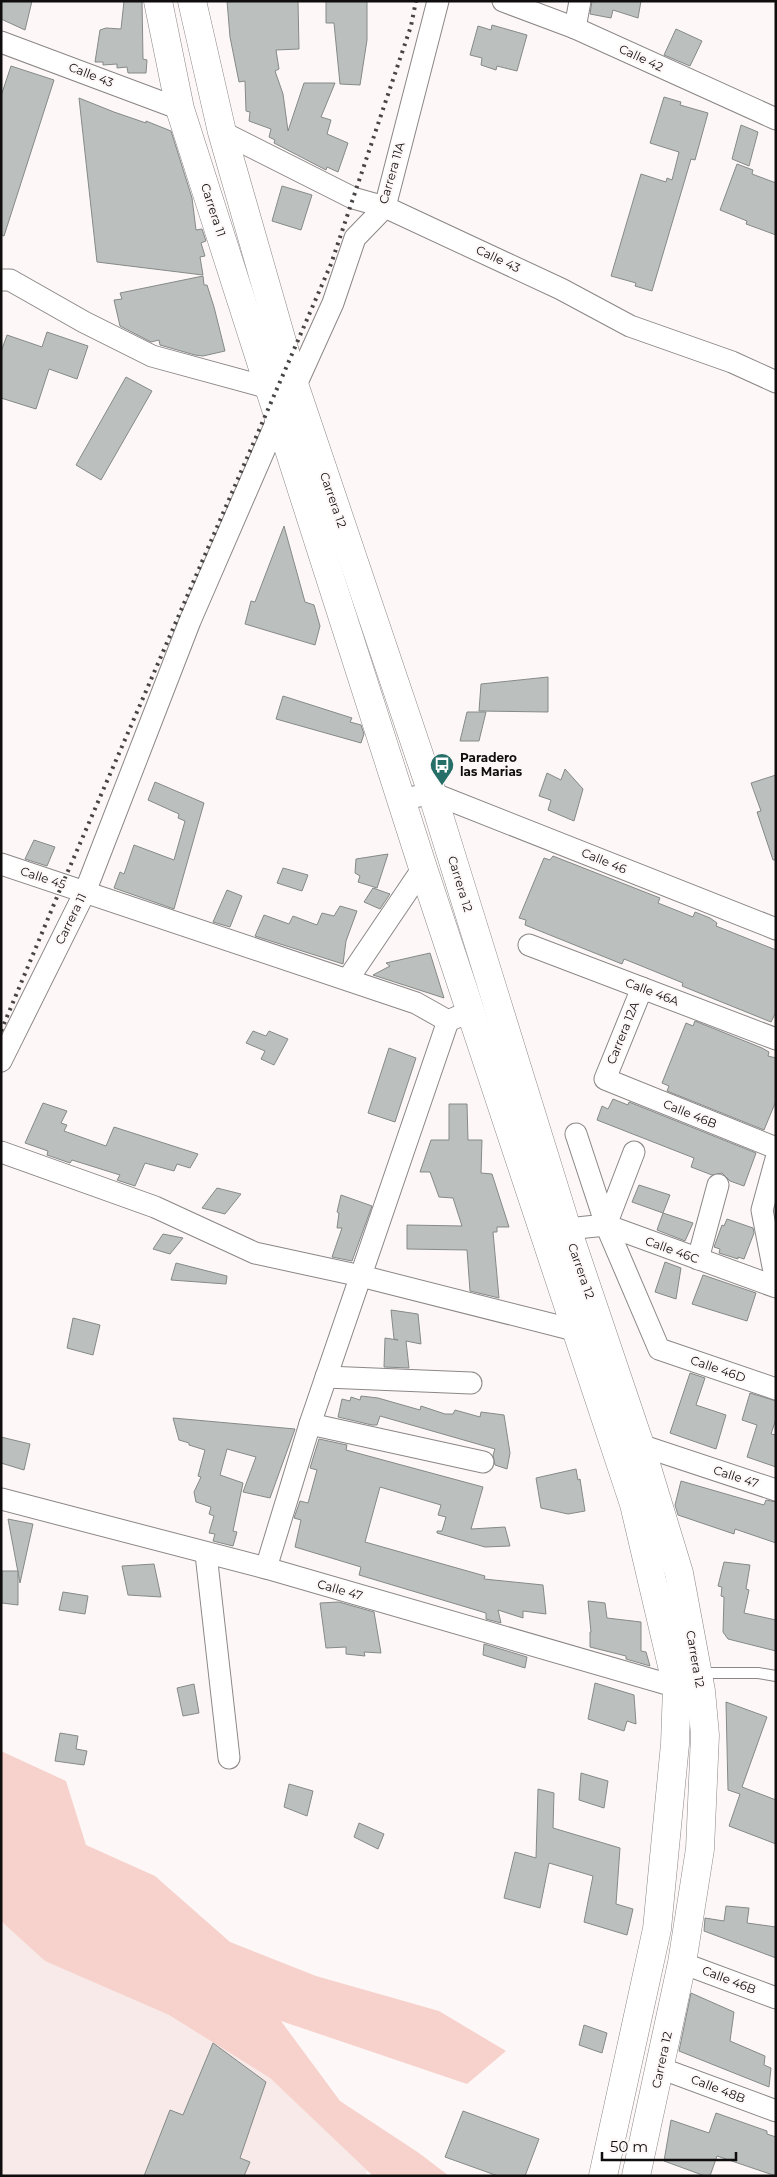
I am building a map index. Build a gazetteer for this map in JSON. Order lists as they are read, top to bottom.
{
  "streets": {
    "main road": ["Carrera 11", "Carrera 12"],
    "street": [
      "Calle 42",
      "Calle 43",
      "Carrera 11A",
      "Calle 46",
      "Calle 45",
      "Calle 46A",
      "Carrera 12A",
      "Calle 46B",
      "Calle 46C",
      "Calle 46D",
      "Calle 47",
      "Calle 48B"
    ]
  },
  "crossings": [
    ["Calle 43", "Carrera 11A"],
    ["Calle 43", "Carrera 11"],
    ["Carrera 11A", "Carrera 11"],
    ["Carrera 11A", "Carrera 12"],
    ["Carrera 11", "Carrera 12"],
    ["Carrera 11", "Calle 45"],
    ["Carrera 12", "Calle 46"],
    ["Carrera 12", "Calle 45"],
    ["Carrera 12", "Calle 46B"],
    ["Carrera 12", "Calle 46C"],
    ["Carrera 12", "Calle 47"],
    ["Carrera 12", "Calle 48B"],
    ["Calle 46A", "Carrera 12A"],
    ["Carrera 12A", "Calle 46B"],
    ["Calle 46C", "Calle 46D"]
  ],
  "places": {
    "bus stop": ["Paradero las Marias"]
  },
  "scale_bar": "50 m"
}
